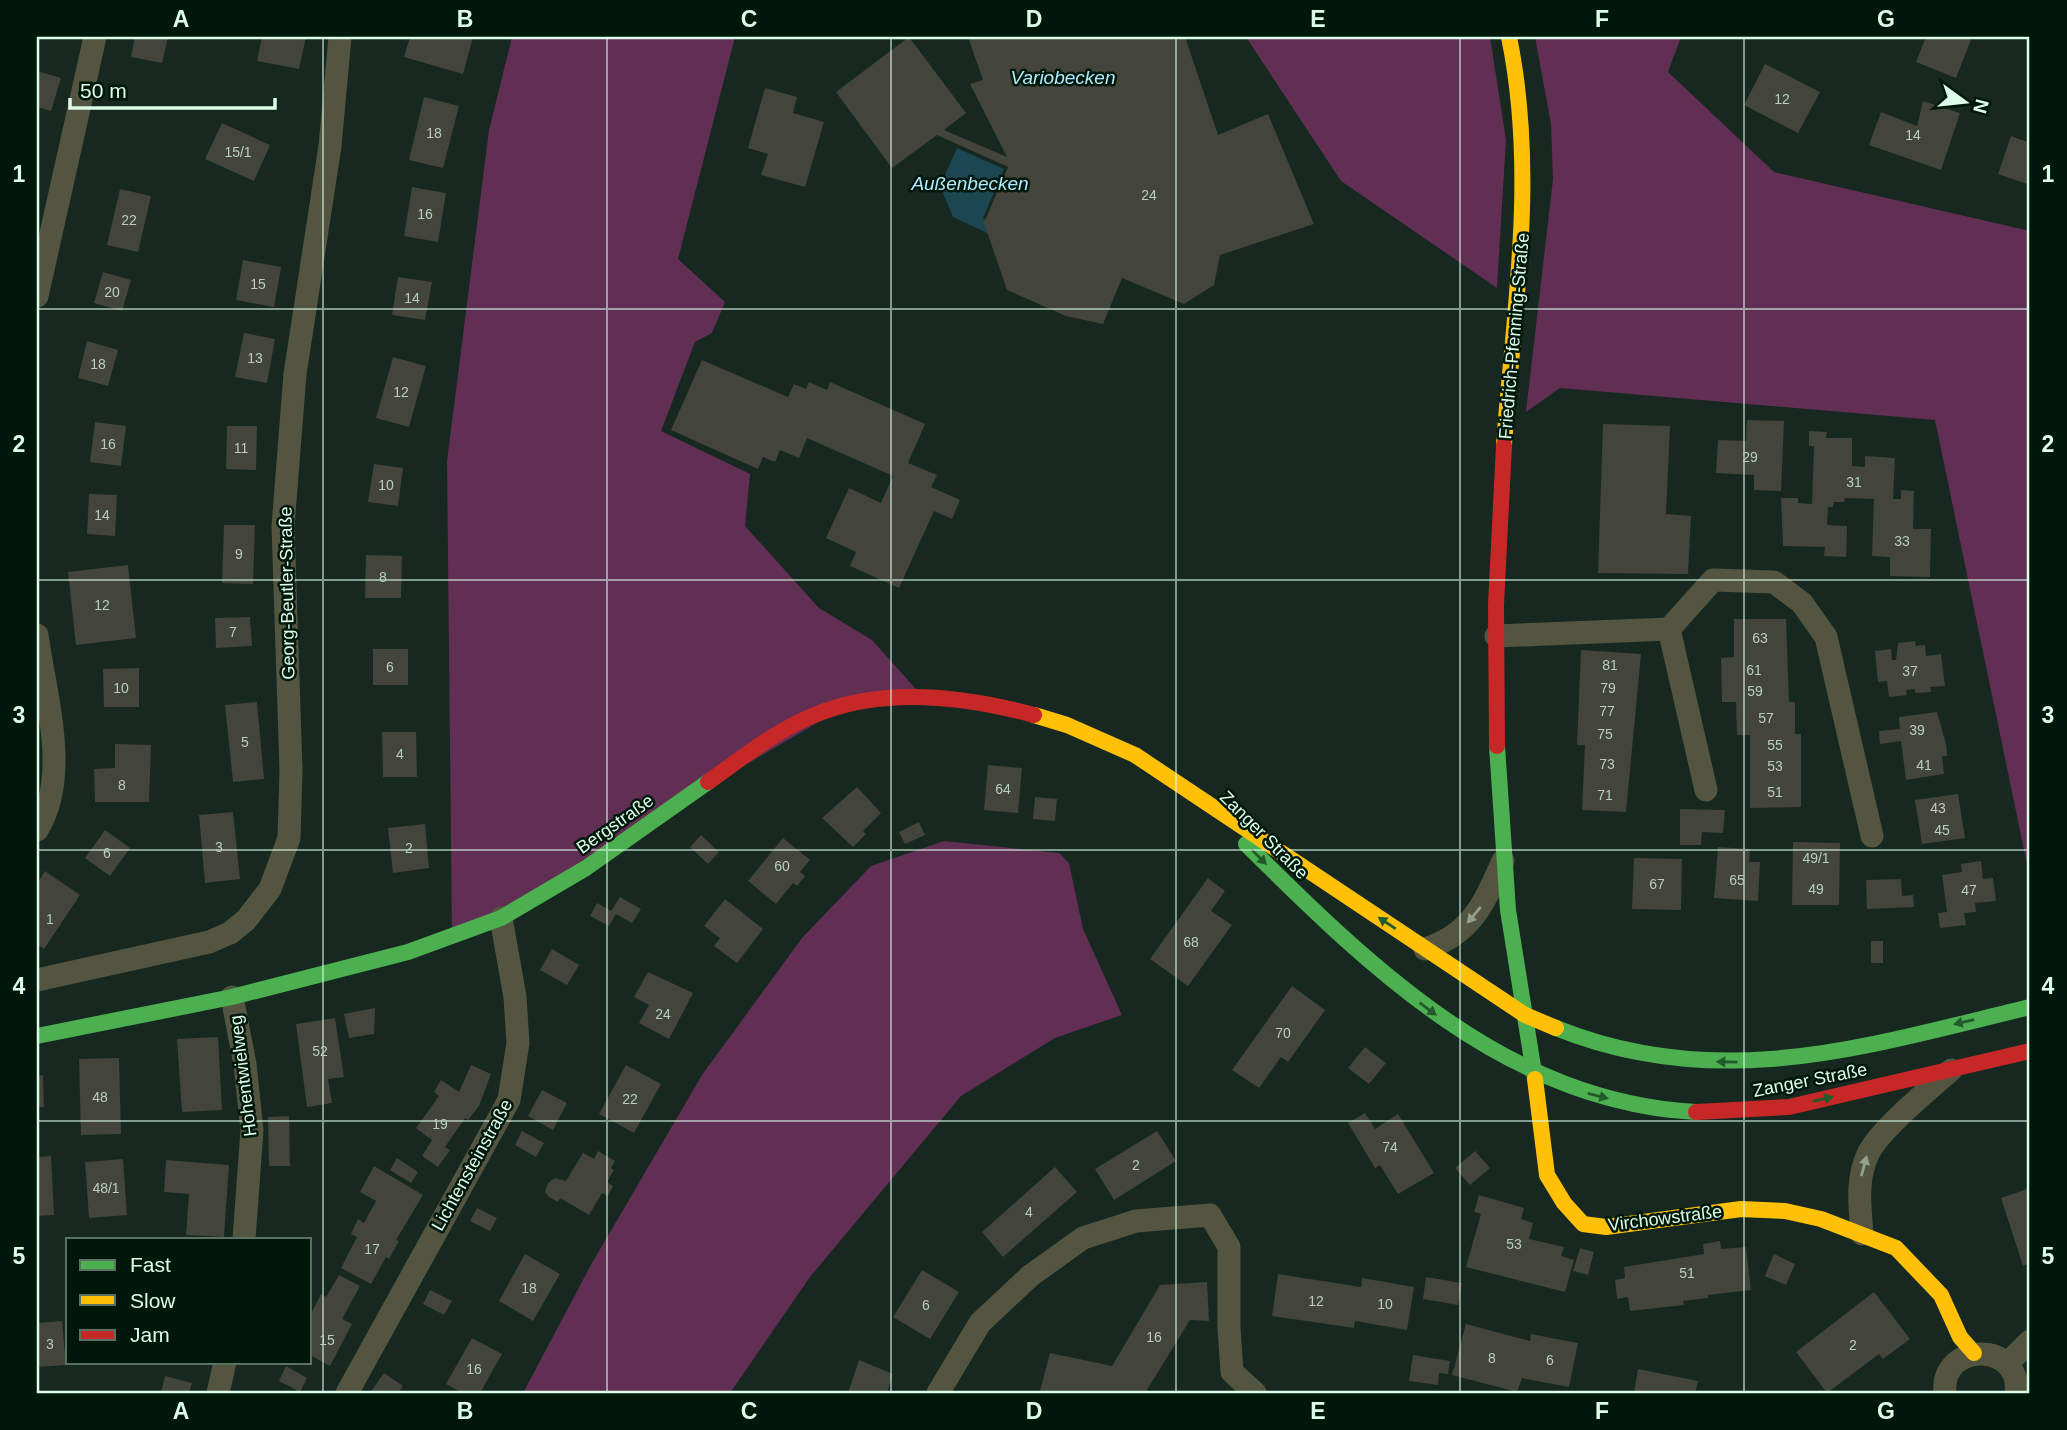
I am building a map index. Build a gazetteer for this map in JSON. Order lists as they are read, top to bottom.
{
  "streets": {
    "street": [
      "Friedrich-Pfenning-Straße",
      "Georg-Beutler-Straße",
      "Bergstraße",
      "Zanger Straße",
      "Hohentwielweg",
      "Lichtensteinstraße",
      "Virchowstraße"
    ]
  },
  "crossings": [
    ["Friedrich-Pfenning-Straße", "Zanger Straße"],
    ["Friedrich-Pfenning-Straße", "Virchowstraße"],
    ["Bergstraße", "Zanger Straße"],
    ["Bergstraße", "Hohentwielweg"],
    ["Bergstraße", "Lichtensteinstraße"],
    ["Zanger Straße", "Virchowstraße"]
  ],
  "water": ["Variobecken", "Außenbecken"],
  "house_numbers": [
    "12",
    "18",
    "14",
    "15/1",
    "24",
    "16",
    "22",
    "15",
    "20",
    "14",
    "13",
    "18",
    "12",
    "16",
    "11",
    "29",
    "31",
    "10",
    "14",
    "33",
    "9",
    "8",
    "12",
    "7",
    "63",
    "81",
    "6",
    "61",
    "37",
    "10",
    "79",
    "59",
    "77",
    "57",
    "39",
    "75",
    "5",
    "55",
    "4",
    "73",
    "41",
    "53",
    "8",
    "64",
    "51",
    "71",
    "43",
    "45",
    "3",
    "2",
    "6",
    "49/1",
    "60",
    "65",
    "67",
    "49",
    "47",
    "1",
    "68",
    "24",
    "70",
    "52",
    "48",
    "22",
    "19",
    "74",
    "2",
    "48/1",
    "4",
    "53",
    "17",
    "51",
    "18",
    "12",
    "10",
    "6",
    "16",
    "15",
    "3",
    "2",
    "8",
    "6",
    "16"
  ],
  "legend": ["Fast", "Slow", "Jam"],
  "scale_bar": "50 m",
  "north": "right",
  "grid": {
    "columns": [
      "A",
      "B",
      "C",
      "D",
      "E",
      "F",
      "G"
    ],
    "rows": [
      "1",
      "2",
      "3",
      "4",
      "5"
    ]
  }
}
